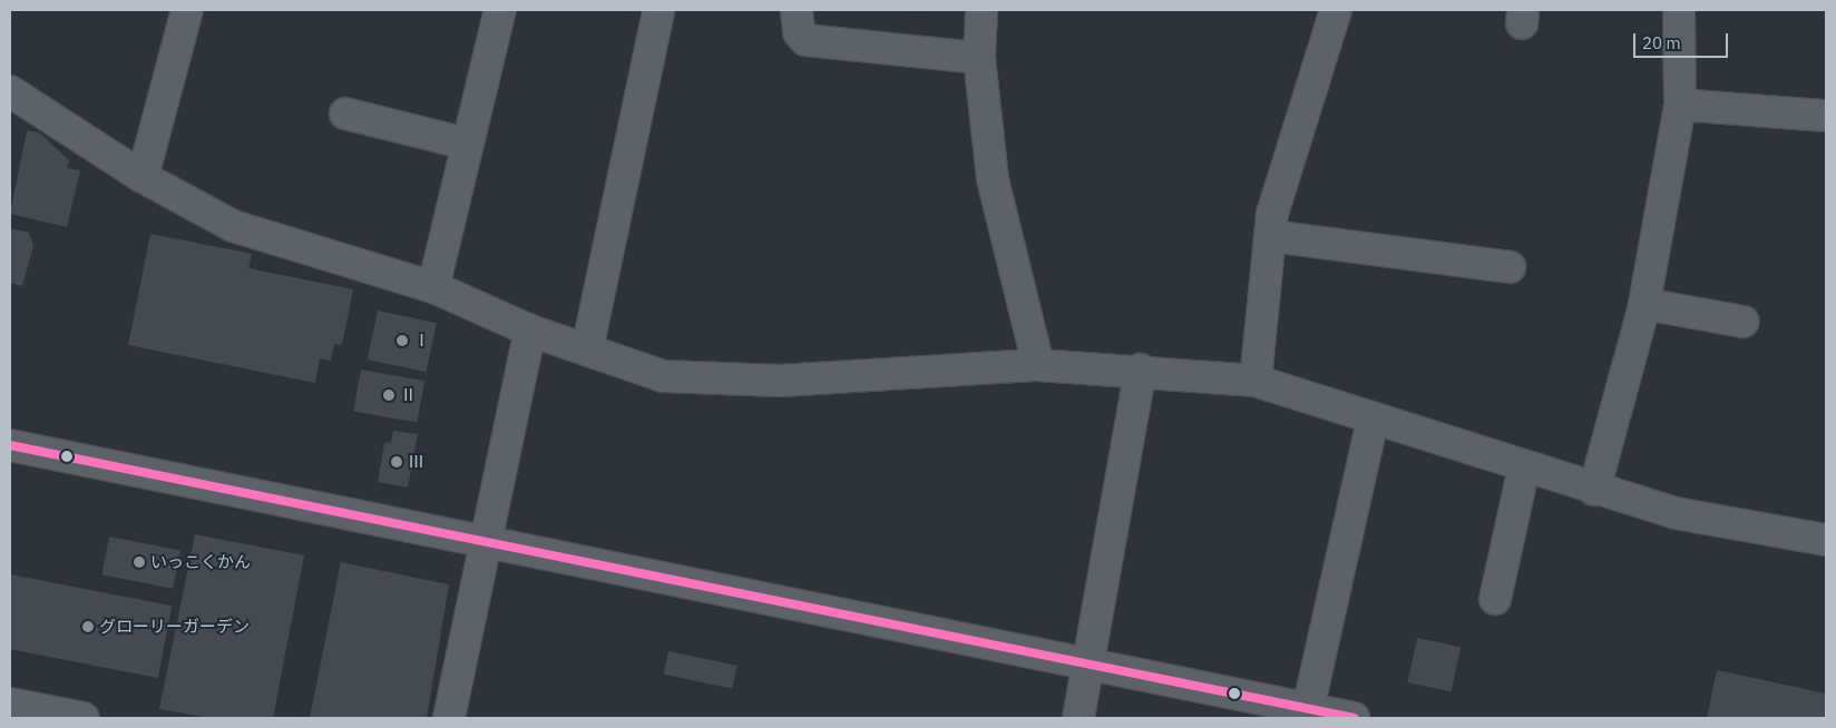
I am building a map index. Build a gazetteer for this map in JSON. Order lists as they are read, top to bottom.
{
  "places": [
    "Ⅰ",
    "Ⅱ",
    "Ⅲ",
    "いっこくかん",
    "グローリーガーデン"
  ],
  "scale_bar": "20 m"
}
